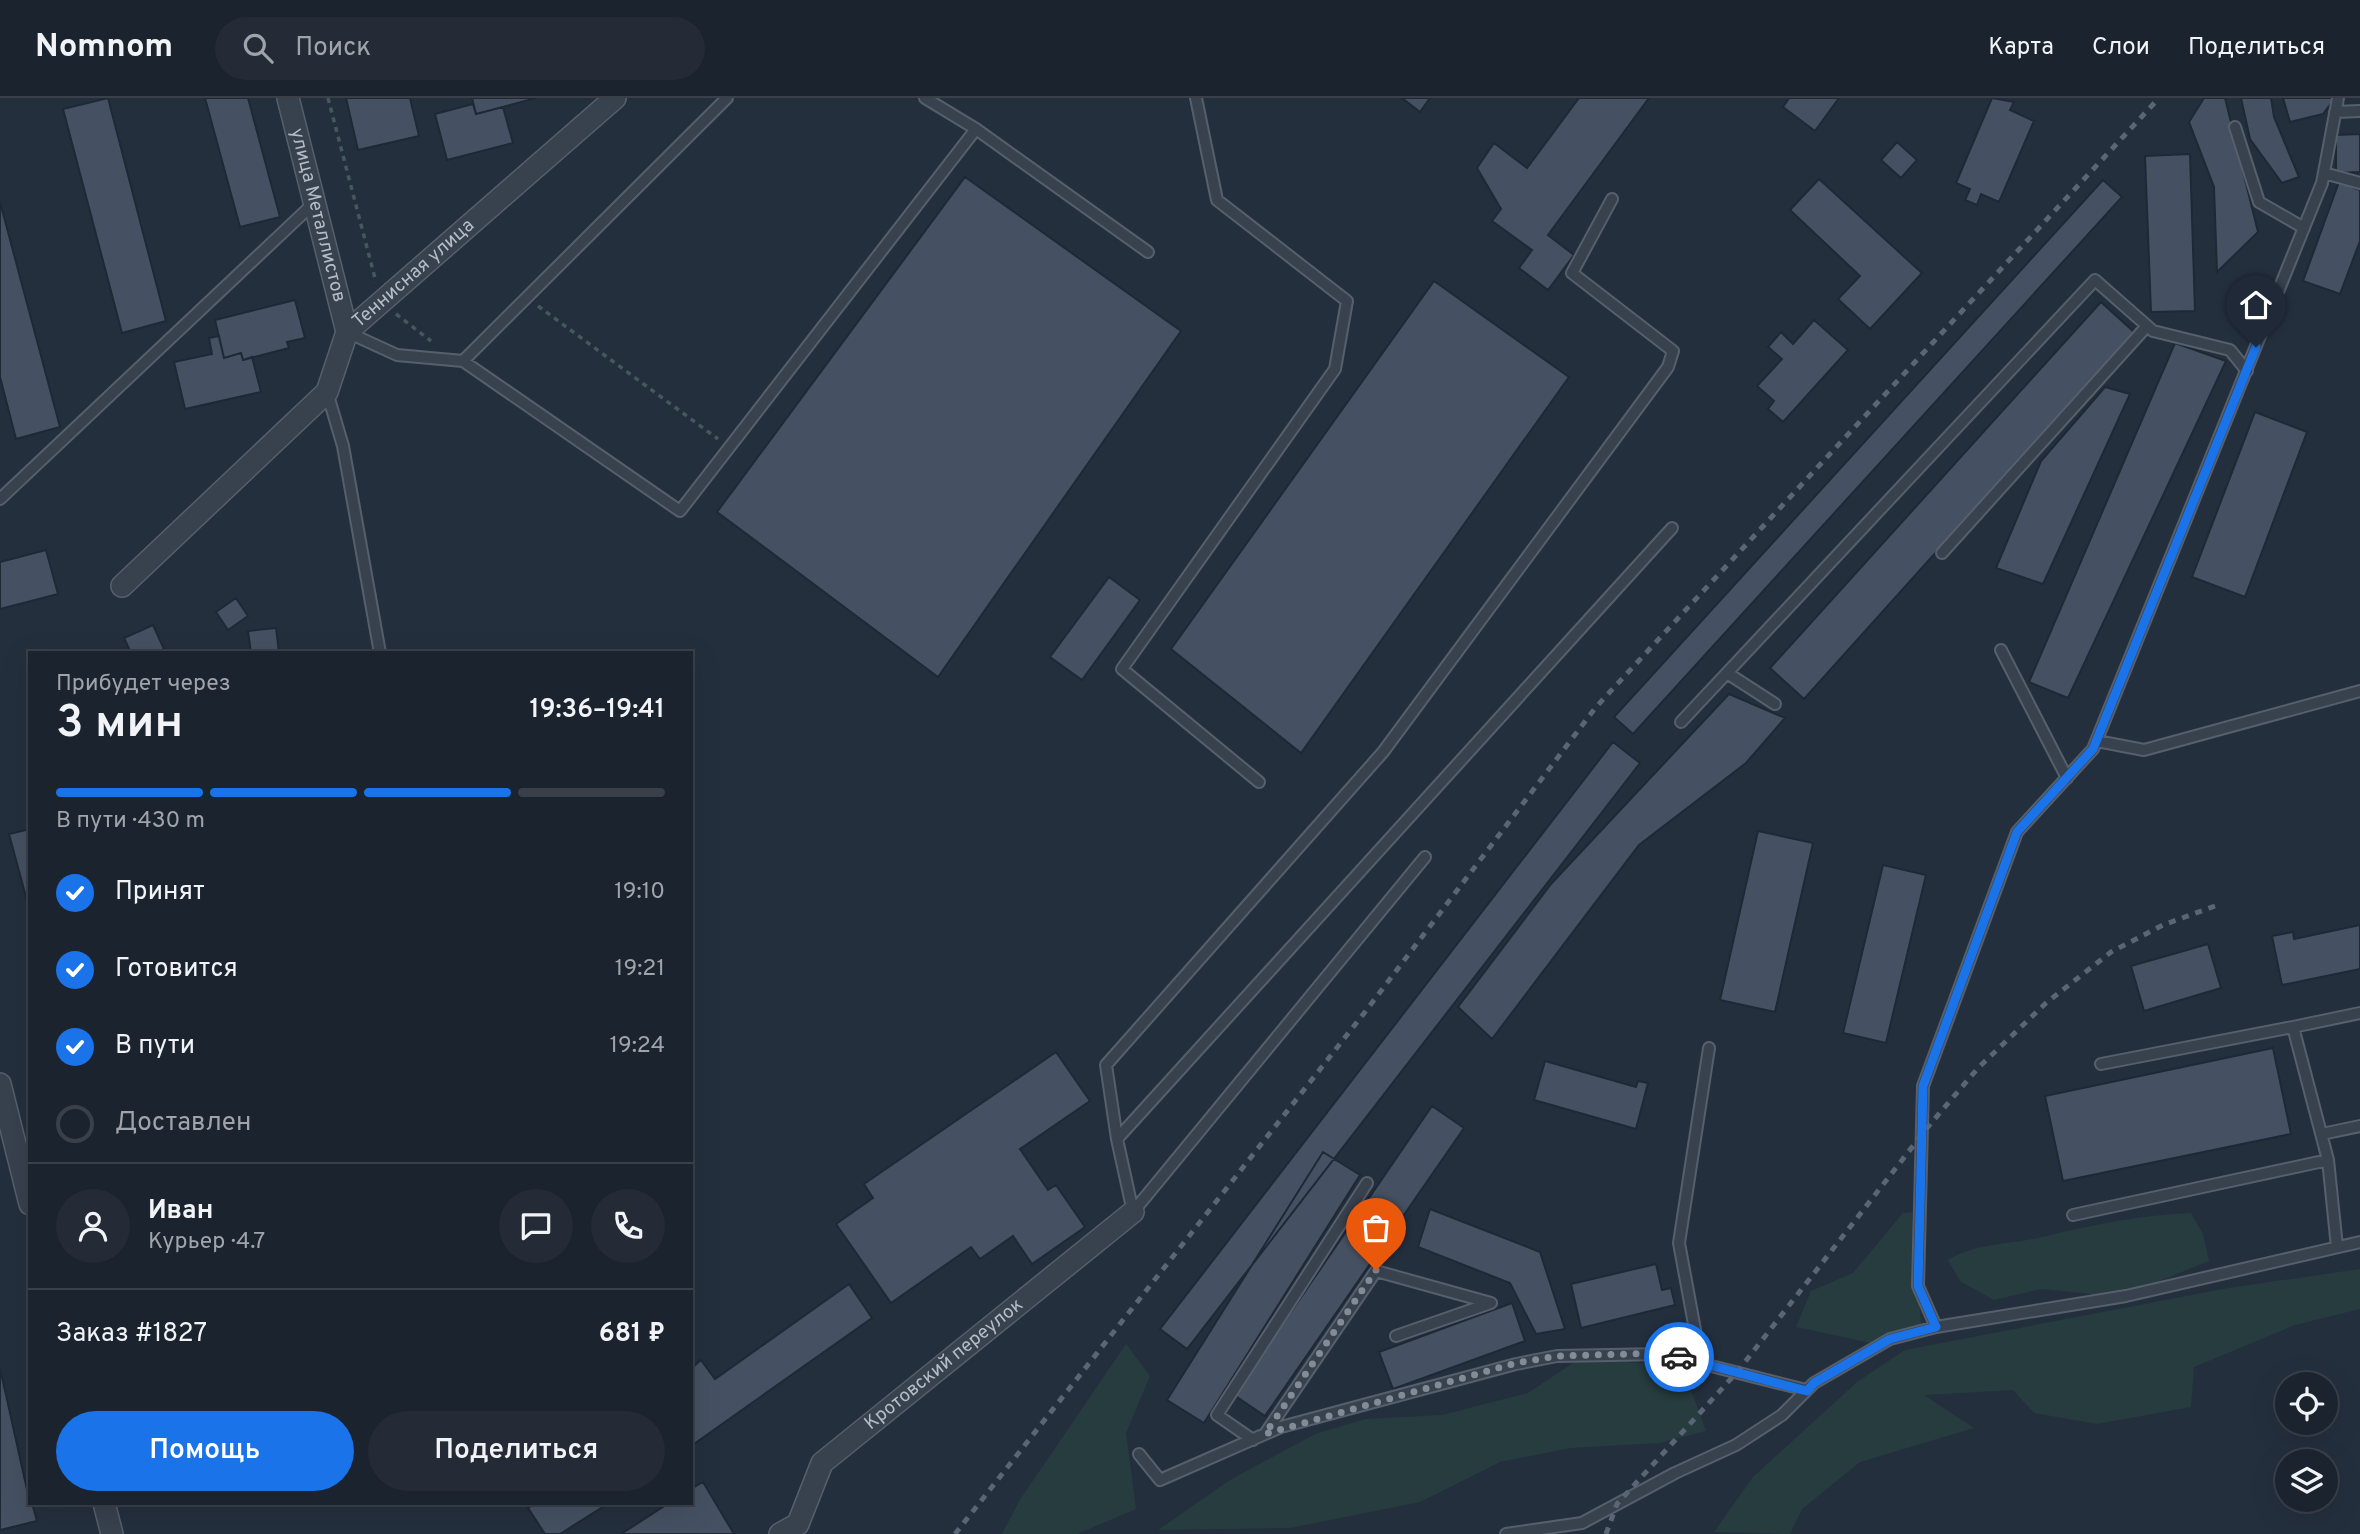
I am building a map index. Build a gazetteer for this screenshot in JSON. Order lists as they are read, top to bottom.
{
  "streets": {
    "street": ["улица Металлистов", "Теннисная улица", "Кротовский переулок"]
  },
  "crossings": [
    ["улица Металлистов", "Теннисная улица"]
  ],
  "page": {
    "header": "Nomnom",
    "search": "Поиск",
    "nav": ["Карта", "Слои", "Поделиться"],
    "heading": ["3 мин", "Прибудет через", "19:36–19:41"],
    "panel": [
      "Иван",
      "Курьер · 4.7",
      "Заказ #1827",
      "681 ₽"
    ],
    "bar": "В пути · 430 m",
    "list": [
      ["Принят", "19:10"],
      ["Готовится", "19:21"],
      ["В пути", "19:24"],
      "Доставлен"
    ],
    "buttons": ["Помощь", "Поделиться"]
  }
}
